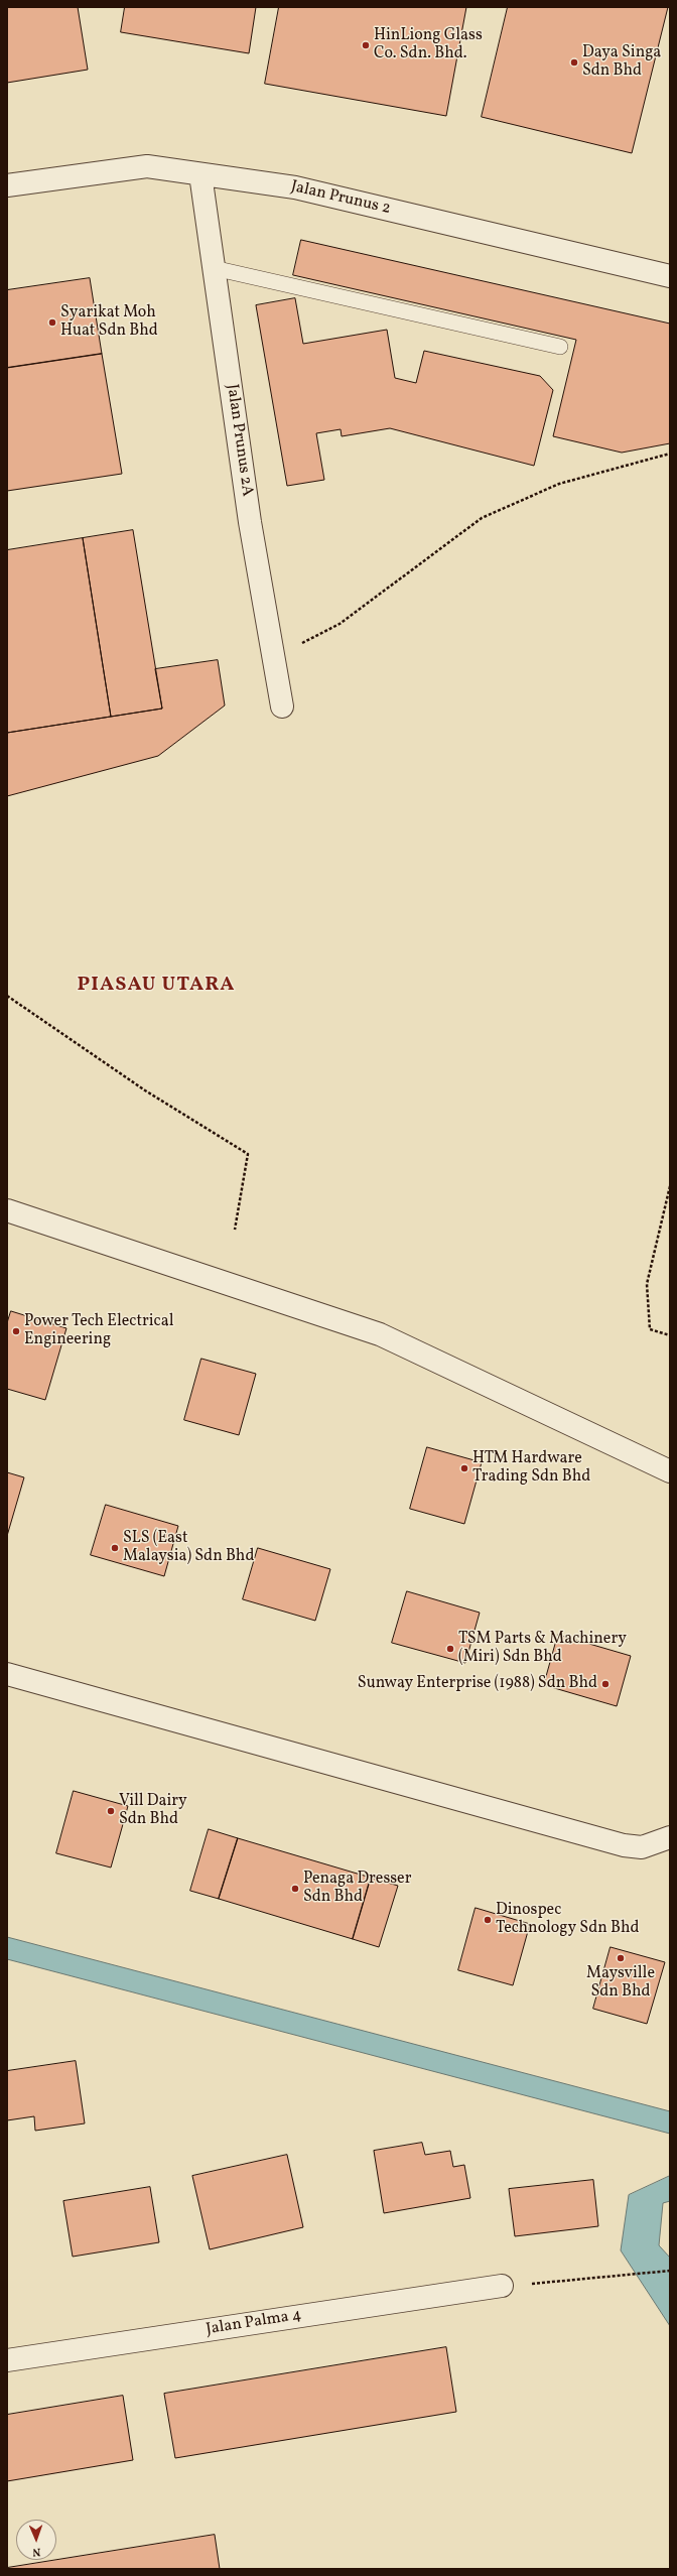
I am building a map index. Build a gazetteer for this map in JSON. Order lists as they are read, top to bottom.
{
  "streets": {
    "street": ["Jalan Prunus 2", "Jalan Prunus 2A", "Jalan Palma 4"]
  },
  "crossings": [
    ["Jalan Prunus 2", "Jalan Prunus 2A"]
  ],
  "districts": ["PIASAU UTARA"],
  "places": [
    "HinLiong Glass Co. Sdn. Bhd.",
    "Daya Singa Sdn Bhd",
    "Syarikat Moh Huat Sdn Bhd",
    "Power Tech Electrical Engineering",
    "HTM Hardware Trading Sdn Bhd",
    "SLS (East Malaysia) Sdn Bhd",
    "TSM Parts & Machinery (Miri) Sdn Bhd",
    "Sunway Enterprise (1988) Sdn Bhd",
    "Vill Dairy Sdn Bhd",
    "Penaga Dresser Sdn Bhd",
    "Dinospec Technology Sdn Bhd",
    "Maysville Sdn Bhd"
  ],
  "north": "bottom"
}
